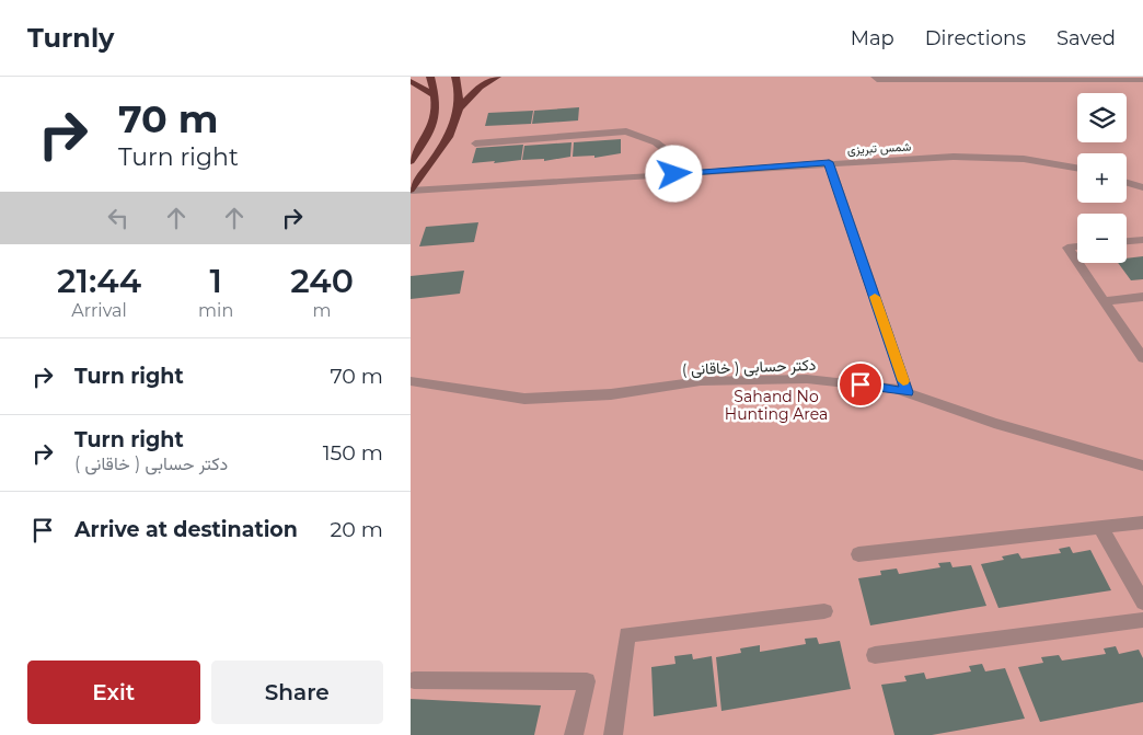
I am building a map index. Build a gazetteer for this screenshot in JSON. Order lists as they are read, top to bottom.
{
  "streets": {
    "street": ["شمس تبریزی", "دکتر حسابی ( خاقانی )"]
  },
  "parks": ["Sahand No Hunting Area"],
  "page": {
    "header": "Turnly",
    "nav": ["Map", "Directions", "Saved"],
    "turn": ["70 m", "Turn right"],
    "map_buttons": ["+", "−"],
    "eta": [
      "21:44",
      "Arrival",
      "1",
      "min",
      "240",
      "m"
    ],
    "list": [
      {
        "name": "Turn right",
        "value": "70 m"
      },
      {
        "name": "Turn right",
        "note": "دکتر حسابی ( خاقانی )",
        "value": "150 m"
      },
      {
        "name": "Arrive at destination",
        "value": "20 m"
      }
    ],
    "buttons": ["Exit", "Share"]
  }
}
